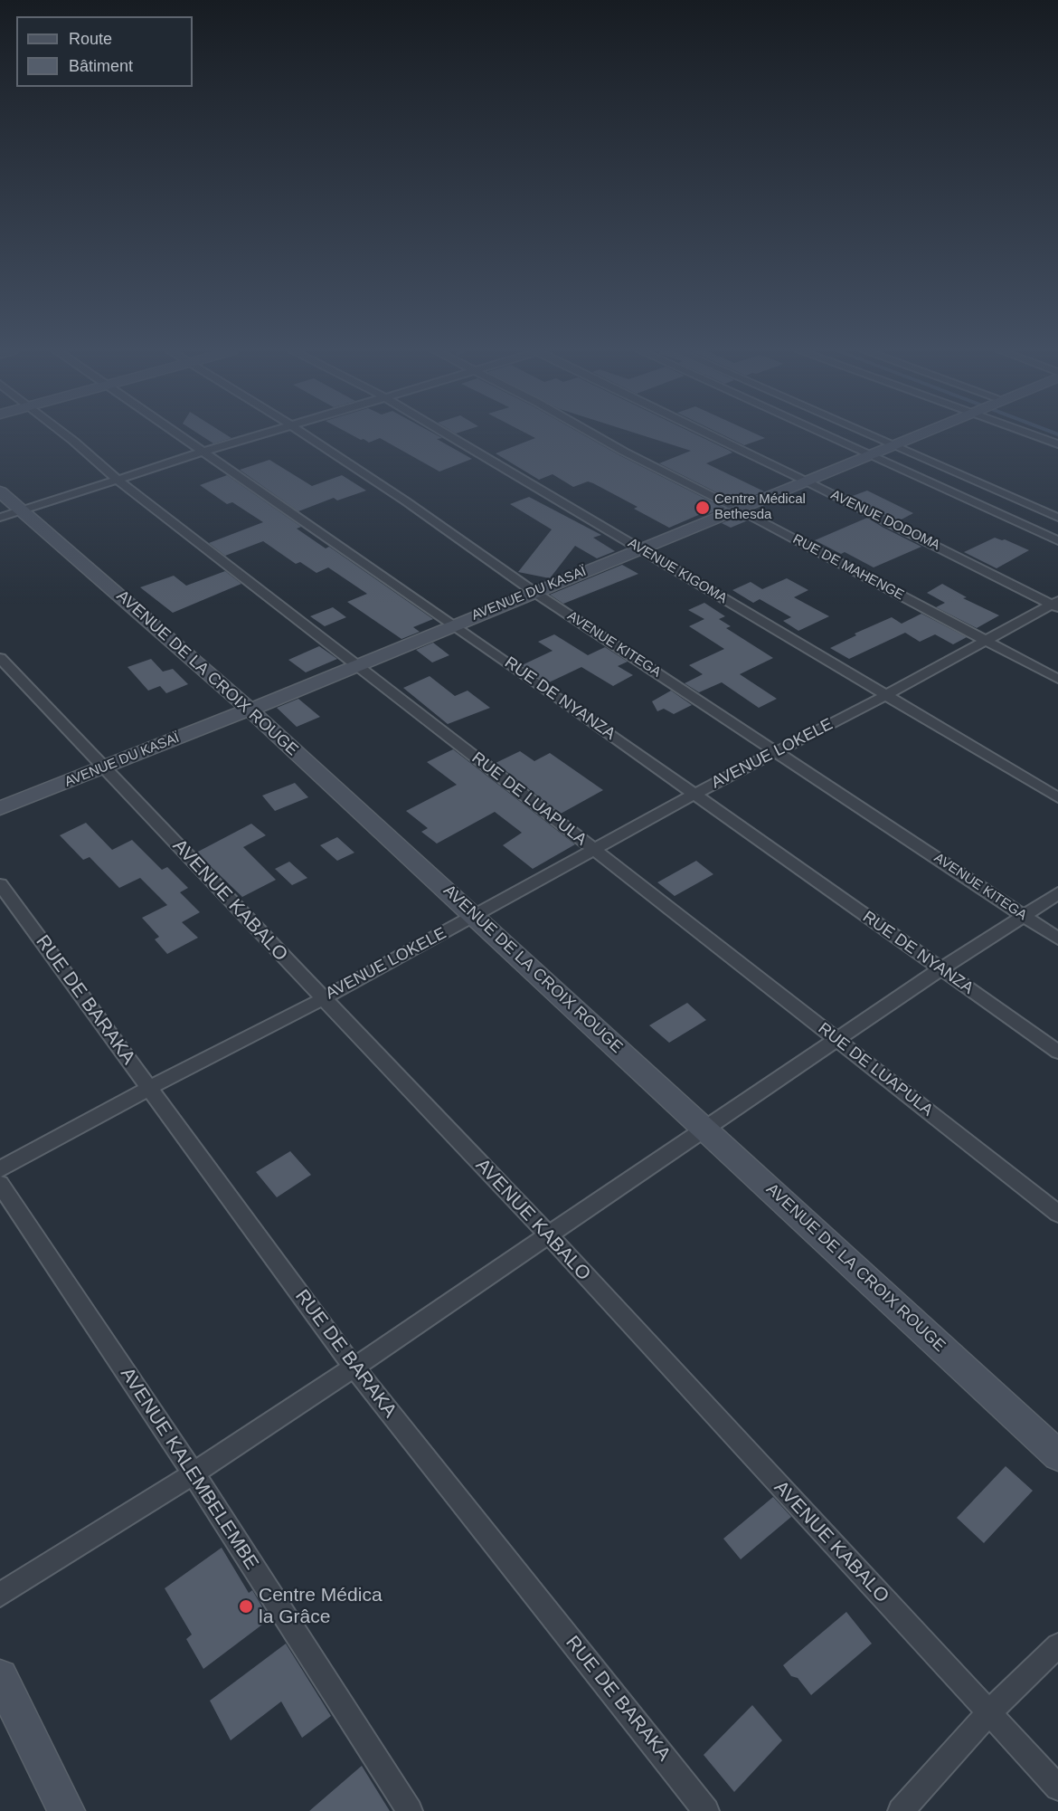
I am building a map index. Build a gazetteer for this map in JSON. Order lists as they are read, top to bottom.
{
  "streets": {
    "street": [
      "AVENUE DODOMA",
      "RUE DE MAHENGE",
      "AVENUE KIGOMA",
      "AVENUE DU KASAÏ",
      "AVENUE KITEGA",
      "AVENUE DE LA CROIX ROUGE",
      "RUE DE NYANZA",
      "AVENUE LOKELE",
      "RUE DE LUAPULA",
      "AVENUE KABALO",
      "RUE DE BARAKA",
      "AVENUE KALEMBELEMBE"
    ]
  },
  "crossings": [
    ["AVENUE DODOMA", "AVENUE DU KASAÏ"],
    ["AVENUE DODOMA", "AVENUE LOKELE"],
    ["RUE DE MAHENGE", "AVENUE DU KASAÏ"],
    ["RUE DE MAHENGE", "AVENUE LOKELE"],
    ["AVENUE KIGOMA", "AVENUE DU KASAÏ"],
    ["AVENUE KIGOMA", "AVENUE LOKELE"],
    ["AVENUE DU KASAÏ", "AVENUE KITEGA"],
    ["AVENUE DU KASAÏ", "AVENUE DE LA CROIX ROUGE"],
    ["AVENUE DU KASAÏ", "RUE DE NYANZA"],
    ["AVENUE DU KASAÏ", "RUE DE LUAPULA"],
    ["AVENUE DU KASAÏ", "AVENUE KABALO"],
    ["AVENUE KITEGA", "AVENUE LOKELE"],
    ["AVENUE DE LA CROIX ROUGE", "AVENUE LOKELE"],
    ["RUE DE NYANZA", "AVENUE LOKELE"],
    ["AVENUE LOKELE", "RUE DE LUAPULA"],
    ["AVENUE LOKELE", "AVENUE KABALO"],
    ["AVENUE LOKELE", "RUE DE BARAKA"]
  ],
  "places": ["Centre Médical Bethesda", "Centre Médica la Grâce"],
  "legend": ["Route", "Bâtiment"]
}
